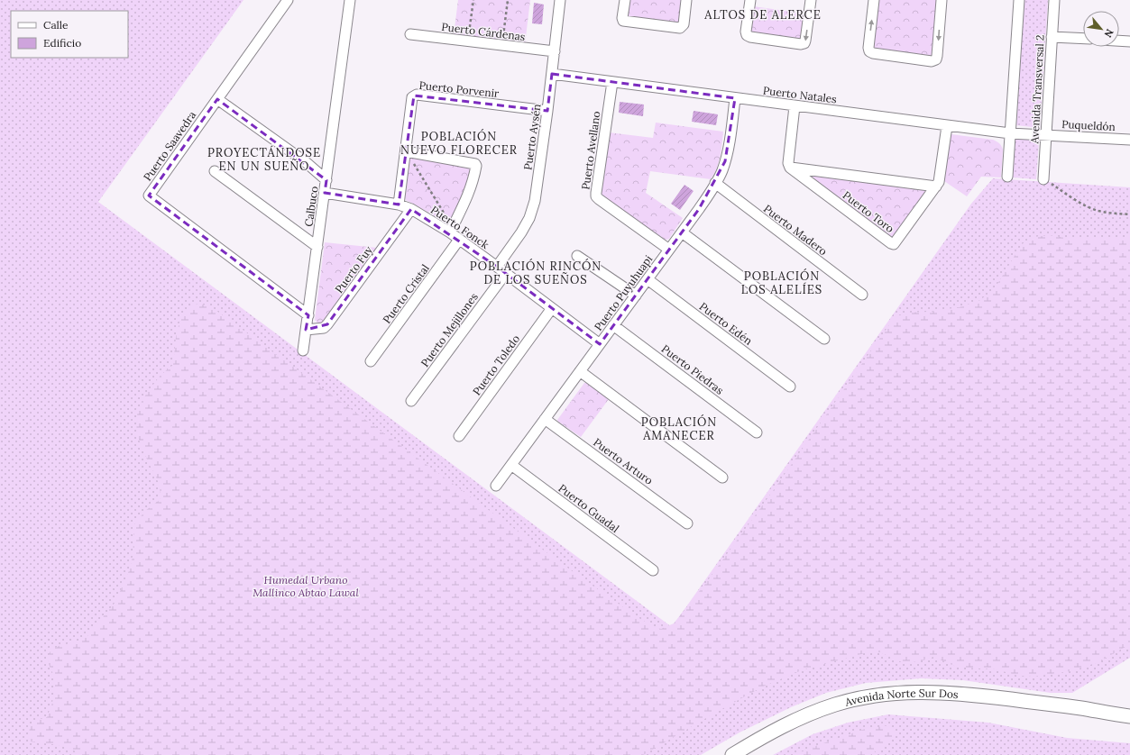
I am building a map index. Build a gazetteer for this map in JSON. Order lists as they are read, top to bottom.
{
  "streets": {
    "main road": ["Avenida Norte Sur Dos"],
    "street": [
      "Puerto Cárdenas",
      "Puerto Porvenir",
      "Avenida Transversal 2",
      "Puerto Natales",
      "Puqueldón",
      "Puerto Aysén",
      "Puerto Saavedra",
      "Puerto Avellano",
      "Calbuco",
      "Puerto Toro",
      "Puerto Fonck",
      "Puerto Madero",
      "Puerto Fuy",
      "Puerto Puyuhuapi",
      "Puerto Cristal",
      "Puerto Edén",
      "Puerto Mejillones",
      "Puerto Toledo",
      "Puerto Piedras",
      "Puerto Arturo",
      "Puerto Guadal"
    ]
  },
  "crossings": [
    ["Puerto Cárdenas", "Puerto Aysén"],
    ["Puerto Porvenir", "Puerto Aysén"],
    ["Puerto Porvenir", "Puerto Fonck"],
    ["Avenida Transversal 2", "Puerto Natales"],
    ["Avenida Transversal 2", "Puqueldón"],
    ["Puerto Natales", "Puqueldón"],
    ["Puerto Natales", "Puerto Aysén"],
    ["Puerto Natales", "Puerto Avellano"],
    ["Puerto Natales", "Puerto Toro"],
    ["Puerto Natales", "Puerto Puyuhuapi"],
    ["Puerto Aysén", "Puerto Fonck"],
    ["Puerto Saavedra", "Calbuco"],
    ["Puerto Avellano", "Puerto Puyuhuapi"],
    ["Calbuco", "Puerto Fonck"],
    ["Calbuco", "Puerto Fuy"],
    ["Puerto Fonck", "Puerto Fuy"],
    ["Puerto Fonck", "Puerto Puyuhuapi"],
    ["Puerto Fonck", "Puerto Cristal"],
    ["Puerto Fonck", "Puerto Mejillones"],
    ["Puerto Fonck", "Puerto Toledo"],
    ["Puerto Madero", "Puerto Puyuhuapi"],
    ["Puerto Puyuhuapi", "Puerto Edén"],
    ["Puerto Puyuhuapi", "Puerto Piedras"],
    ["Puerto Puyuhuapi", "Puerto Arturo"],
    ["Puerto Puyuhuapi", "Puerto Guadal"]
  ],
  "districts": [
    "ALTOS DE ALERCE",
    "POBLACIÓN NUEVO FLORECER",
    "PROYECTÁNDOSE EN UN SUEÑO",
    "POBLACIÓN RINCÓN DE LOS SUEÑOS",
    "POBLACIÓN LOS ALELÍES",
    "POBLACIÓN AMANECER"
  ],
  "parks": ["Humedal Urbano Mallinco Abtao Lawal"],
  "legend": ["Calle", "Edificio"],
  "north": "bottom right"
}
